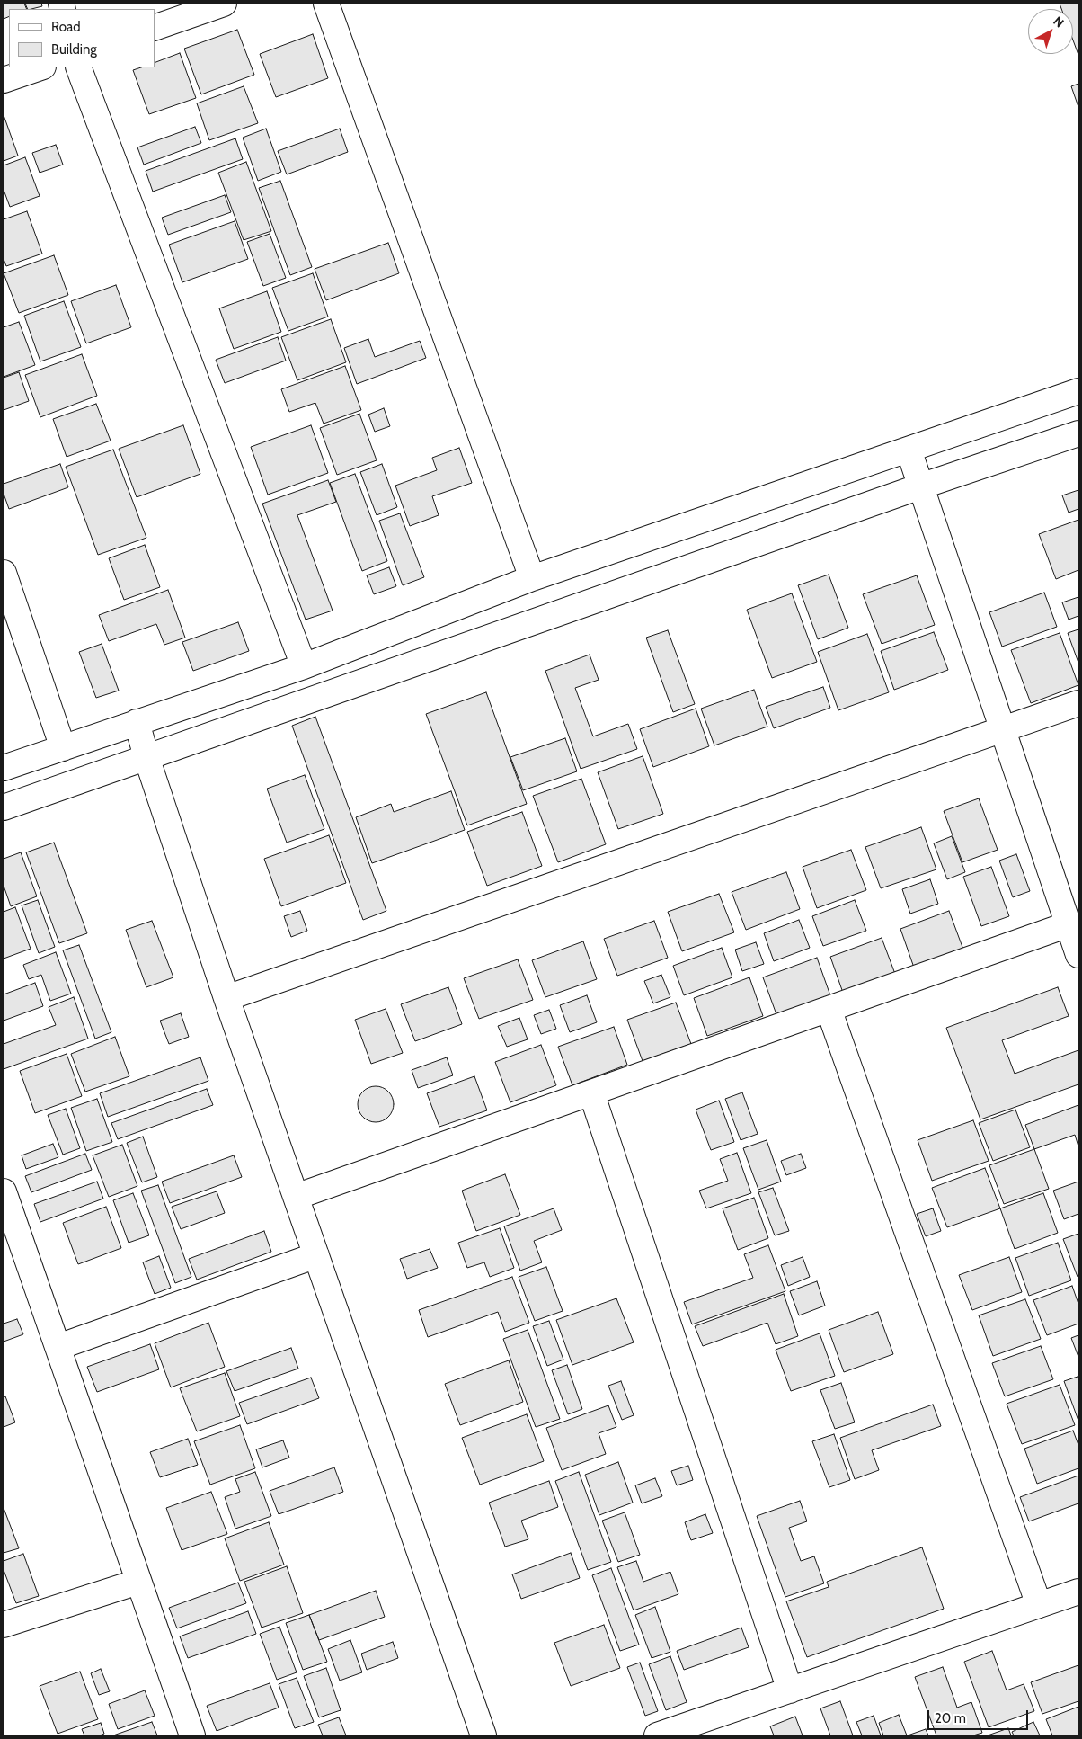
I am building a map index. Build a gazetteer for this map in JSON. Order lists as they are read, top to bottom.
{
  "legend": ["Road", "Building"],
  "scale_bar": "20 m",
  "north": "top right"
}
